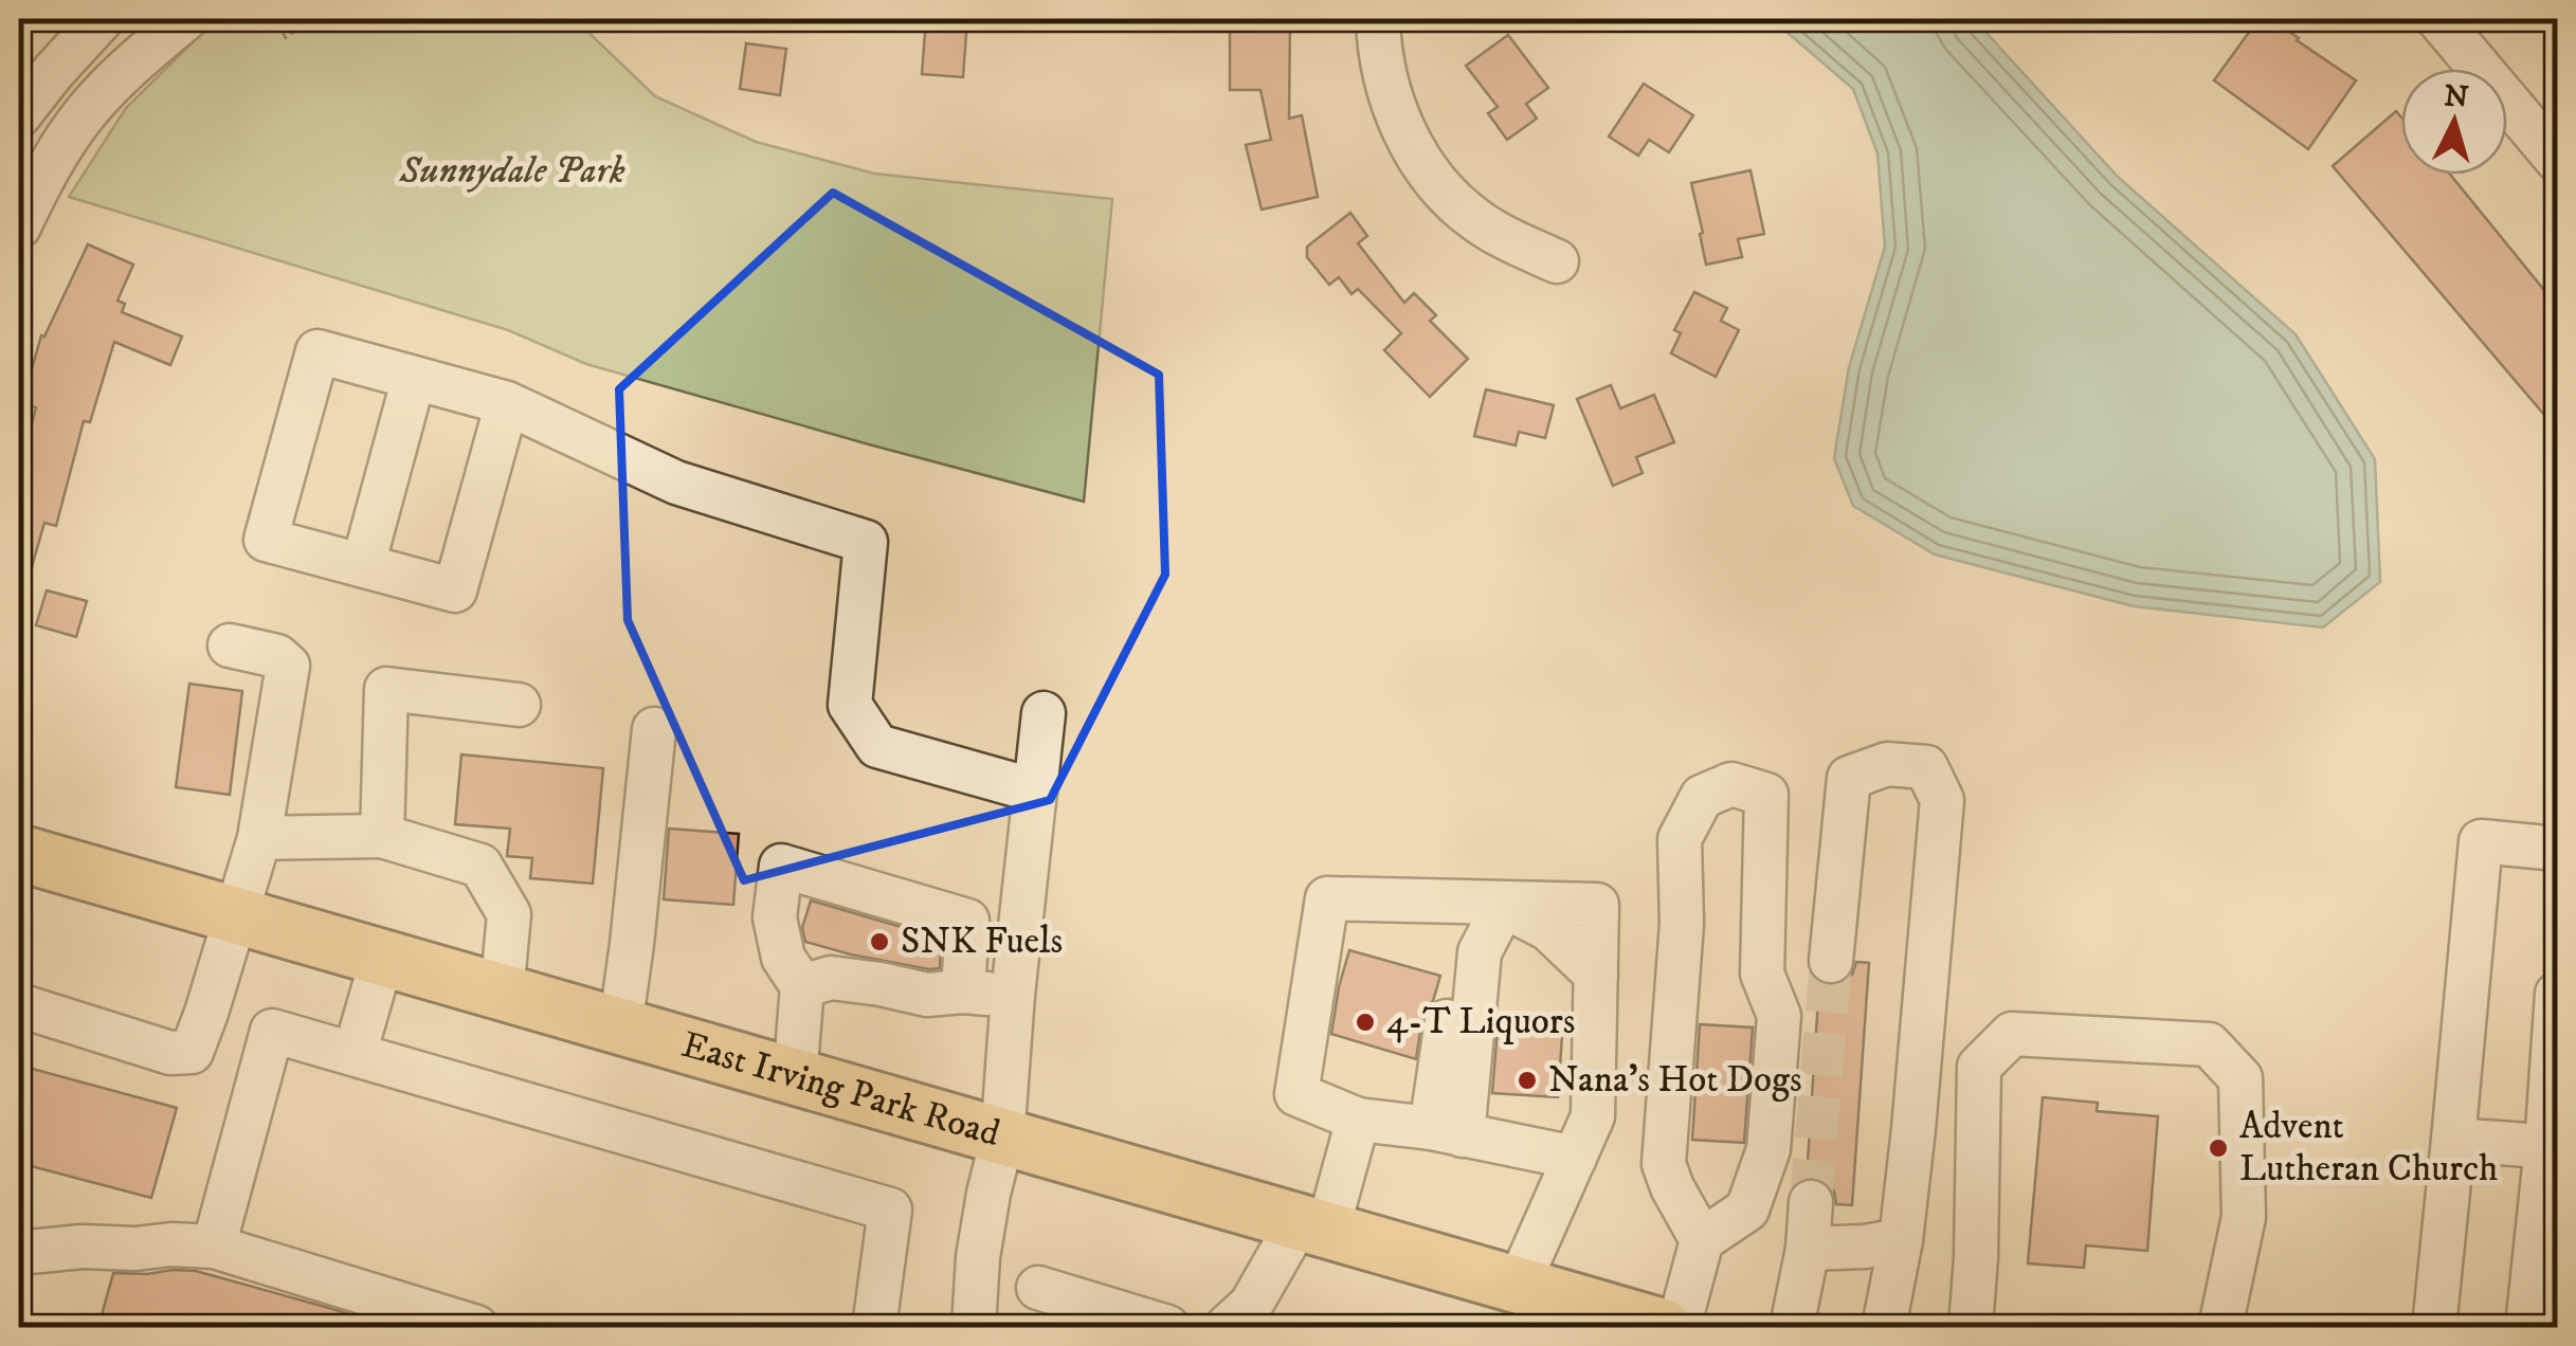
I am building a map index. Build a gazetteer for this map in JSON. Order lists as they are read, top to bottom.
{
  "streets": {
    "main road": ["East Irving Park Road"]
  },
  "parks": ["Sunnydale Park"],
  "places": [
    "SNK Fuels",
    "4-T Liquors",
    "Nana's Hot Dogs",
    "Advent Lutheran Church"
  ],
  "north": "top"
}
